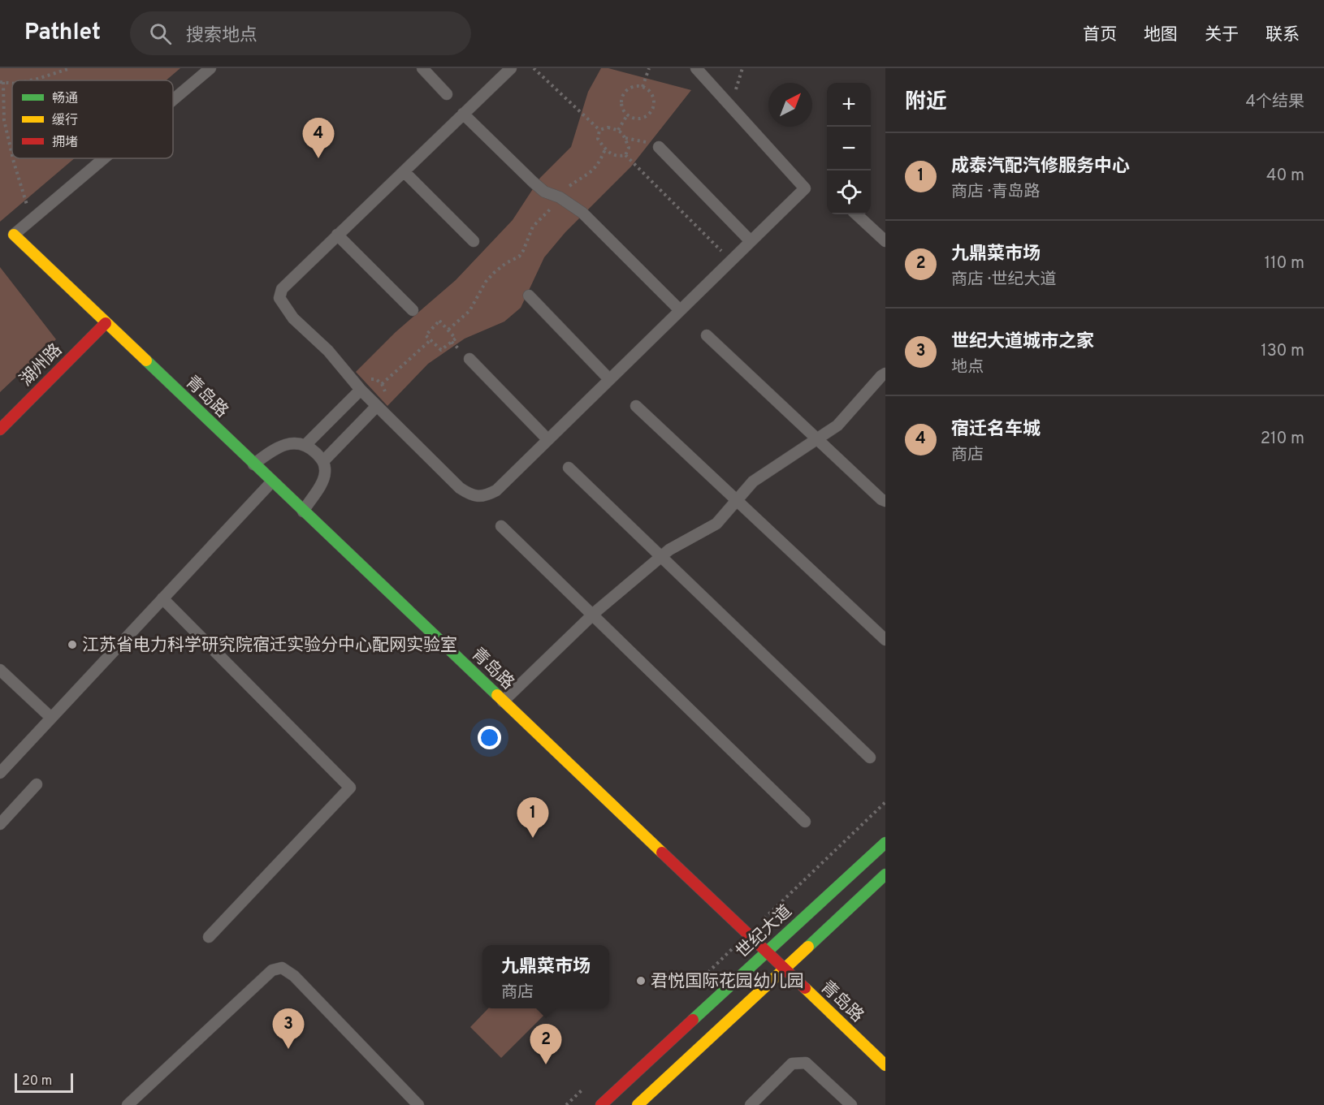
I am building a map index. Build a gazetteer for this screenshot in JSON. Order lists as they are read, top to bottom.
{
  "streets": {
    "street": ["湖州路", "青岛路", "世纪大道"]
  },
  "crossings": [
    ["湖州路", "青岛路"],
    ["青岛路", "世纪大道"]
  ],
  "places": ["江苏省电力科学研究院宿迁实验分中心配网实验室", "君悦国际花园幼儿园"],
  "legend": ["畅通", "缓行", "拥堵"],
  "scale_bar": "20 m",
  "north": "top right",
  "page": {
    "header": "Pathlet",
    "search": "搜索地点",
    "nav": [
      "首页",
      "地图",
      "关于",
      "联系"
    ],
    "heading": ["附近", "4个结果"],
    "map_buttons": ["+", "−"],
    "pins": [
      "4",
      "1",
      "3",
      "2"
    ],
    "list": [
      {
        "mark": "1",
        "name": "成泰汽配汽修服务中心",
        "note": "商店 · 青岛路",
        "value": "40 m"
      },
      {
        "mark": "2",
        "name": "九鼎菜市场",
        "note": "商店 · 世纪大道",
        "value": "110 m"
      },
      {
        "mark": "3",
        "name": "世纪大道城市之家",
        "note": "地点",
        "value": "130 m"
      },
      {
        "mark": "4",
        "name": "宿迁名车城",
        "note": "商店",
        "value": "210 m"
      }
    ],
    "popup": ["九鼎菜市场", "商店"],
    "scale": "20 m"
  }
}
